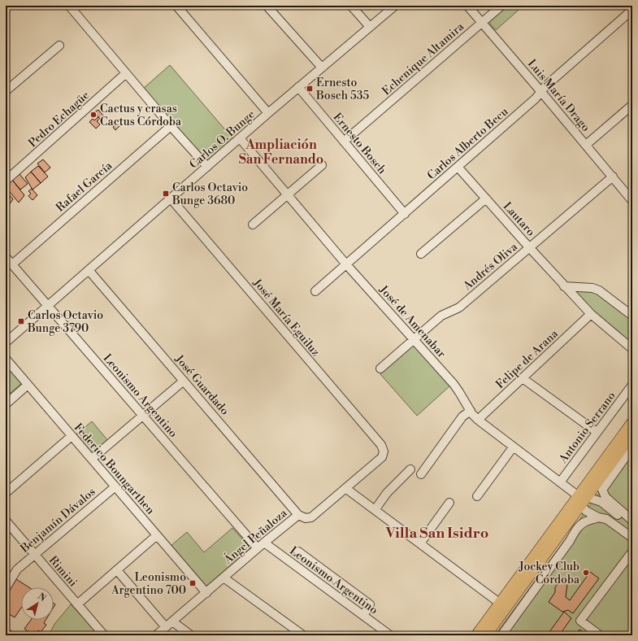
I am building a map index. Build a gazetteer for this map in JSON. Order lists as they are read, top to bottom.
{
  "streets": {
    "street": [
      "Echenique Altamira",
      "Luis María Drago",
      "Pedro Echagüe",
      "Carlos O. Bunge",
      "Ernesto Bosch",
      "Carlos Alberto Becu",
      "Rafael García",
      "Lautaro",
      "Andrés Oliva",
      "José María Eguiluz",
      "José de Amenabar",
      "Felipe de Arana",
      "José Guardado",
      "Leonismo Argentino",
      "Antonio Serrano",
      "Federico Boungarthen",
      "Benjamín Dávalos",
      "Ángel Peñaloza",
      "Rimini"
    ]
  },
  "crossings": [
    ["Echenique Altamira", "Luis María Drago"],
    ["Echenique Altamira", "Ernesto Bosch"],
    ["Luis María Drago", "Carlos Alberto Becu"],
    ["Luis María Drago", "Andrés Oliva"],
    ["Carlos O. Bunge", "Ernesto Bosch"],
    ["Carlos O. Bunge", "José María Eguiluz"],
    ["Carlos O. Bunge", "José de Amenabar"],
    ["Carlos O. Bunge", "José Guardado"],
    ["Carlos O. Bunge", "Leonismo Argentino"],
    ["Ernesto Bosch", "Carlos Alberto Becu"],
    ["Carlos Alberto Becu", "Lautaro"],
    ["Carlos Alberto Becu", "José de Amenabar"],
    ["Rafael García", "Leonismo Argentino"],
    ["Lautaro", "Andrés Oliva"],
    ["Lautaro", "Felipe de Arana"],
    ["Andrés Oliva", "José de Amenabar"],
    ["José María Eguiluz", "Ángel Peñaloza"],
    ["José de Amenabar", "Felipe de Arana"],
    ["José de Amenabar", "Antonio Serrano"],
    ["José Guardado", "Ángel Peñaloza"],
    ["Leonismo Argentino", "Ángel Peñaloza"],
    ["Federico Boungarthen", "Benjamín Dávalos"],
    ["Federico Boungarthen", "Ángel Peñaloza"],
    ["Benjamín Dávalos", "Rimini"]
  ],
  "districts": ["Ampliación San Fernando", "Villa San Isidro"],
  "places": {
    "transit": [
      "Ernesto Bosch 535",
      "Carlos Octavio Bunge 3680",
      "Carlos Octavio Bunge 3790",
      "Leonismo Argentino 700"
    ],
    "other": ["Cactus y crasas Cactus Córdoba", "Jockey Club Córdoba"]
  },
  "north": "top right"
}
